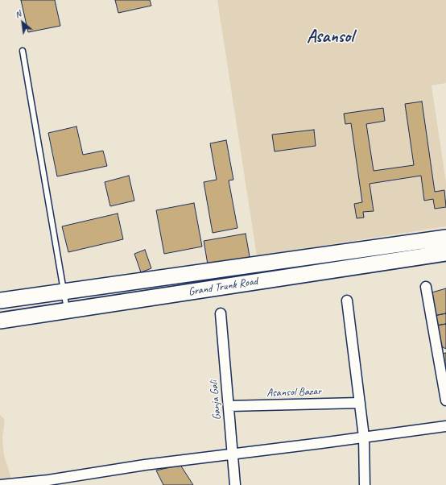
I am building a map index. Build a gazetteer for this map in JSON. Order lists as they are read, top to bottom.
{
  "streets": {
    "main road": ["Grand Trunk Road"],
    "street": ["Asansol Bazar", "Ganja Gali"]
  },
  "crossings": [
    ["Asansol Bazar", "Ganja Gali"]
  ],
  "districts": ["Asansol"],
  "north": "top left"
}
